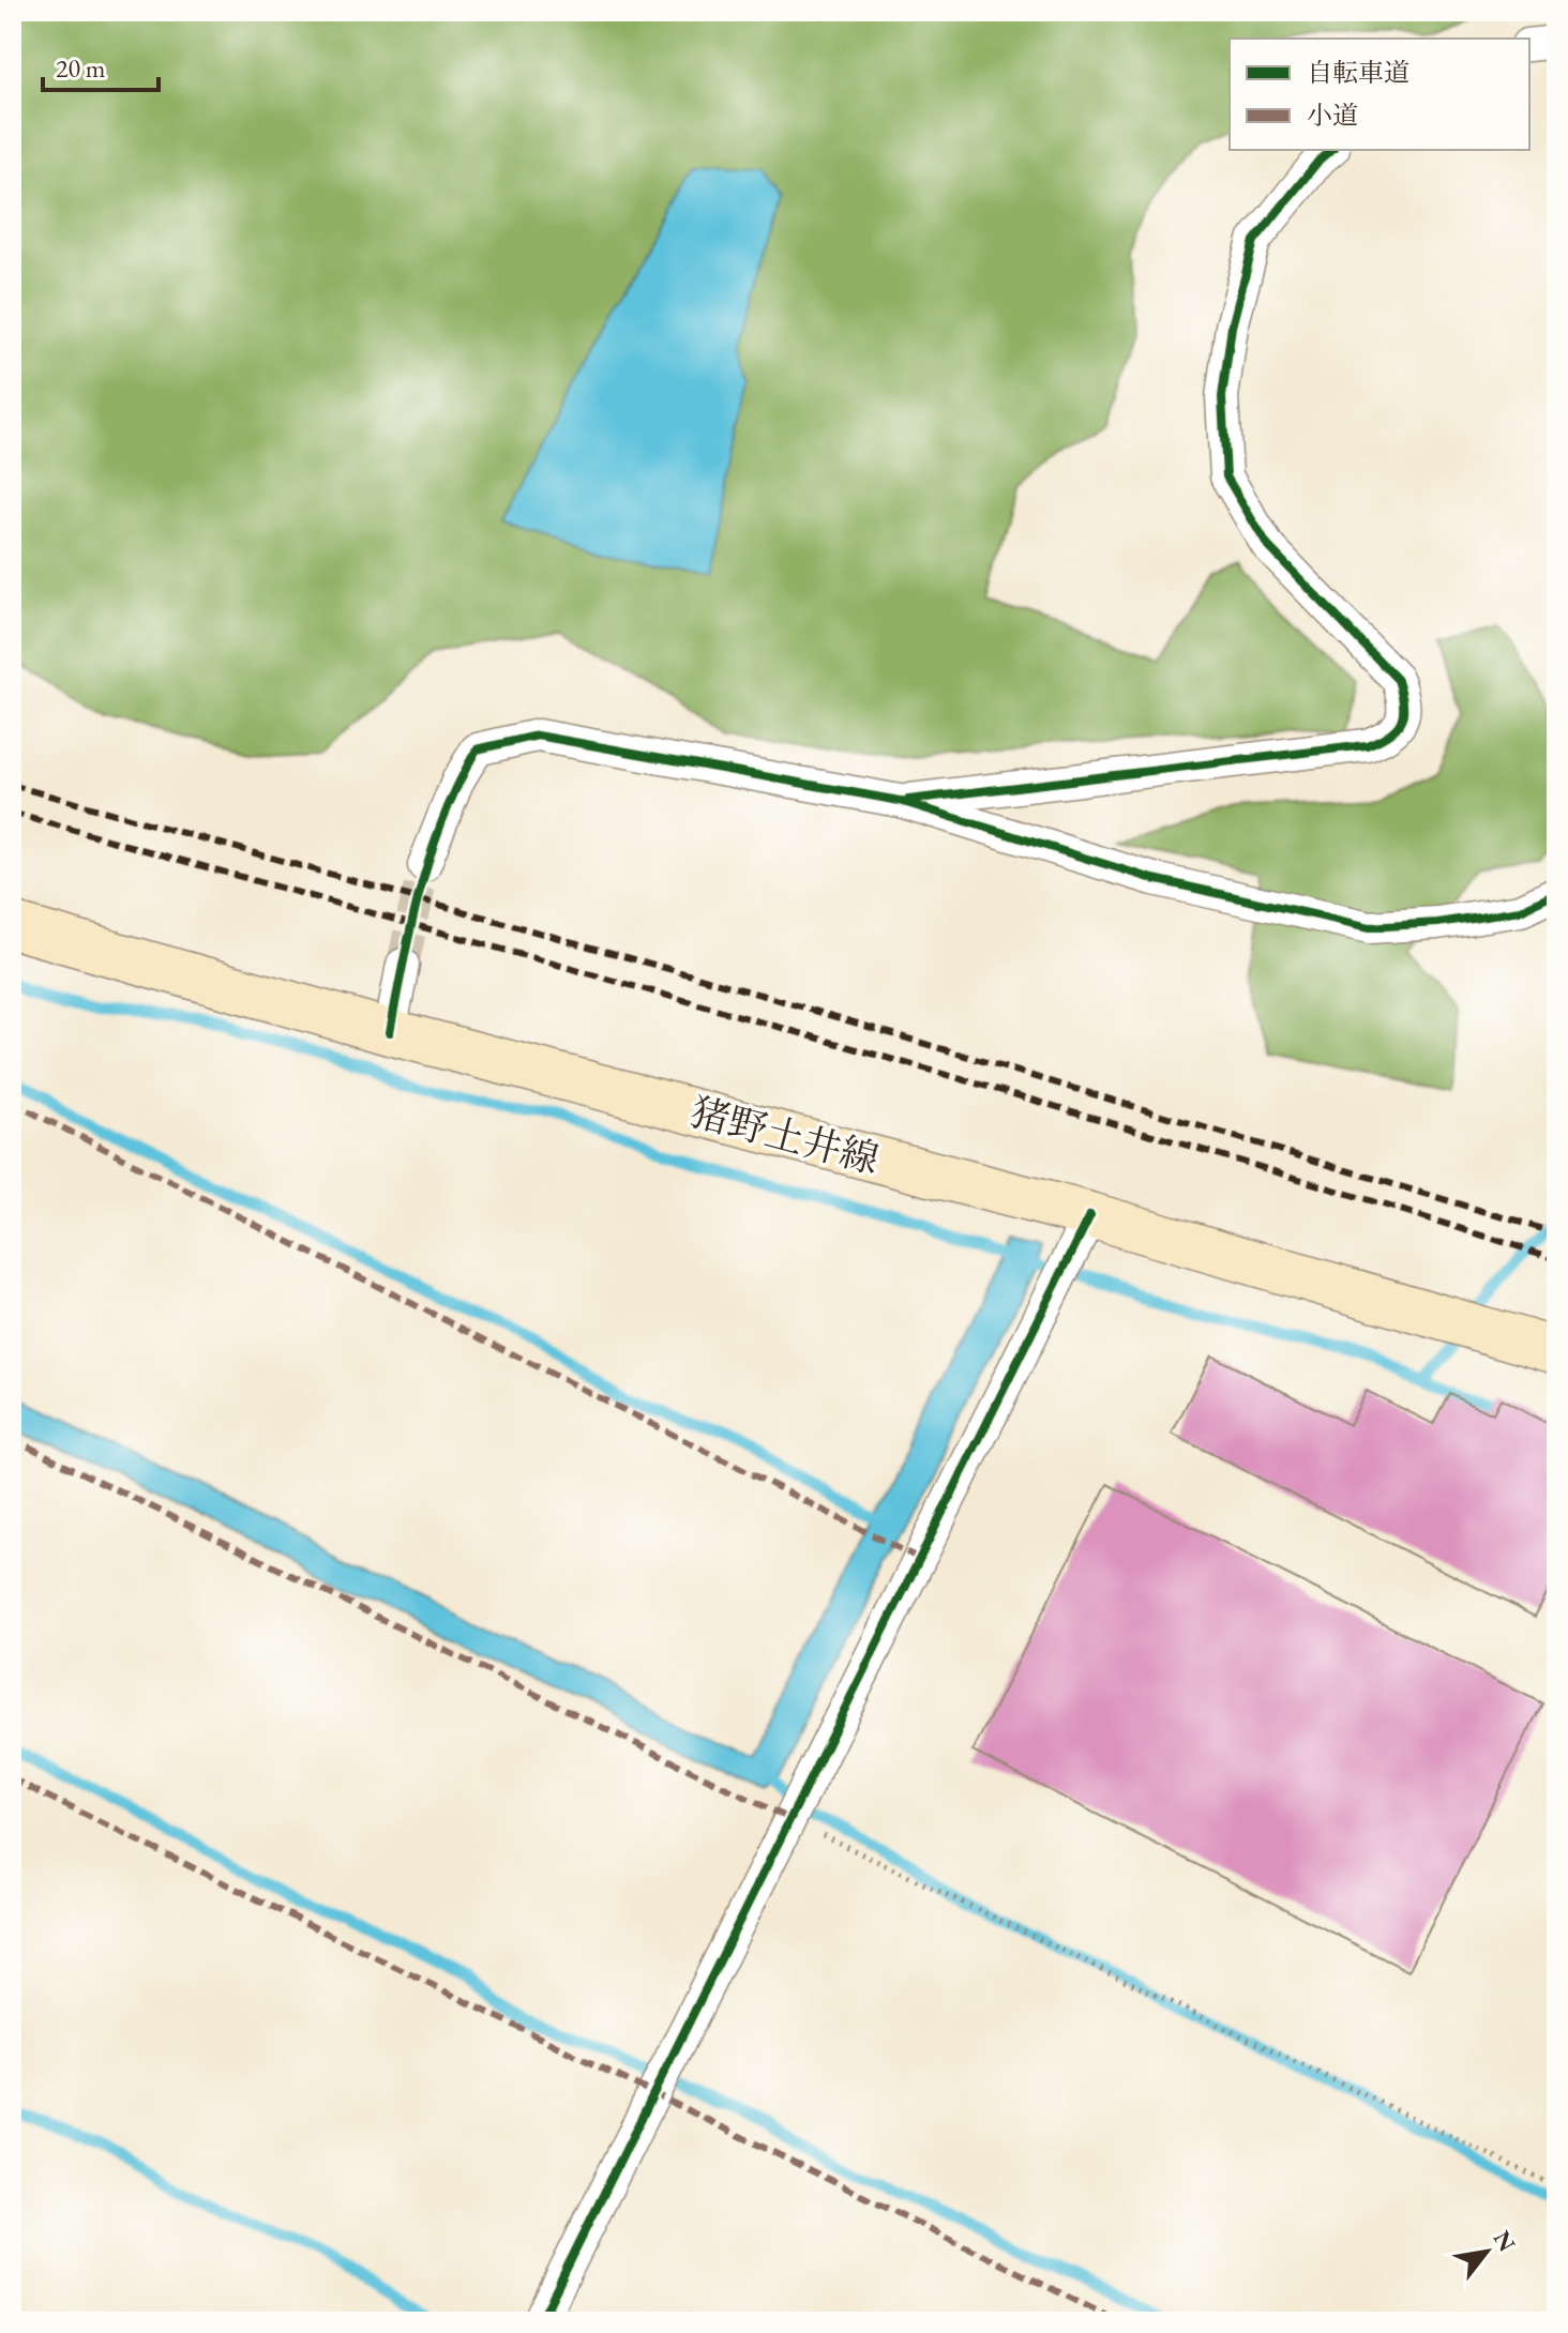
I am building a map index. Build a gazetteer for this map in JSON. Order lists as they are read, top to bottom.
{
  "streets": {
    "main road": ["猪野土井線"]
  },
  "legend": ["自転車道", "小道"],
  "scale_bar": "20 m",
  "north": "top right"
}
